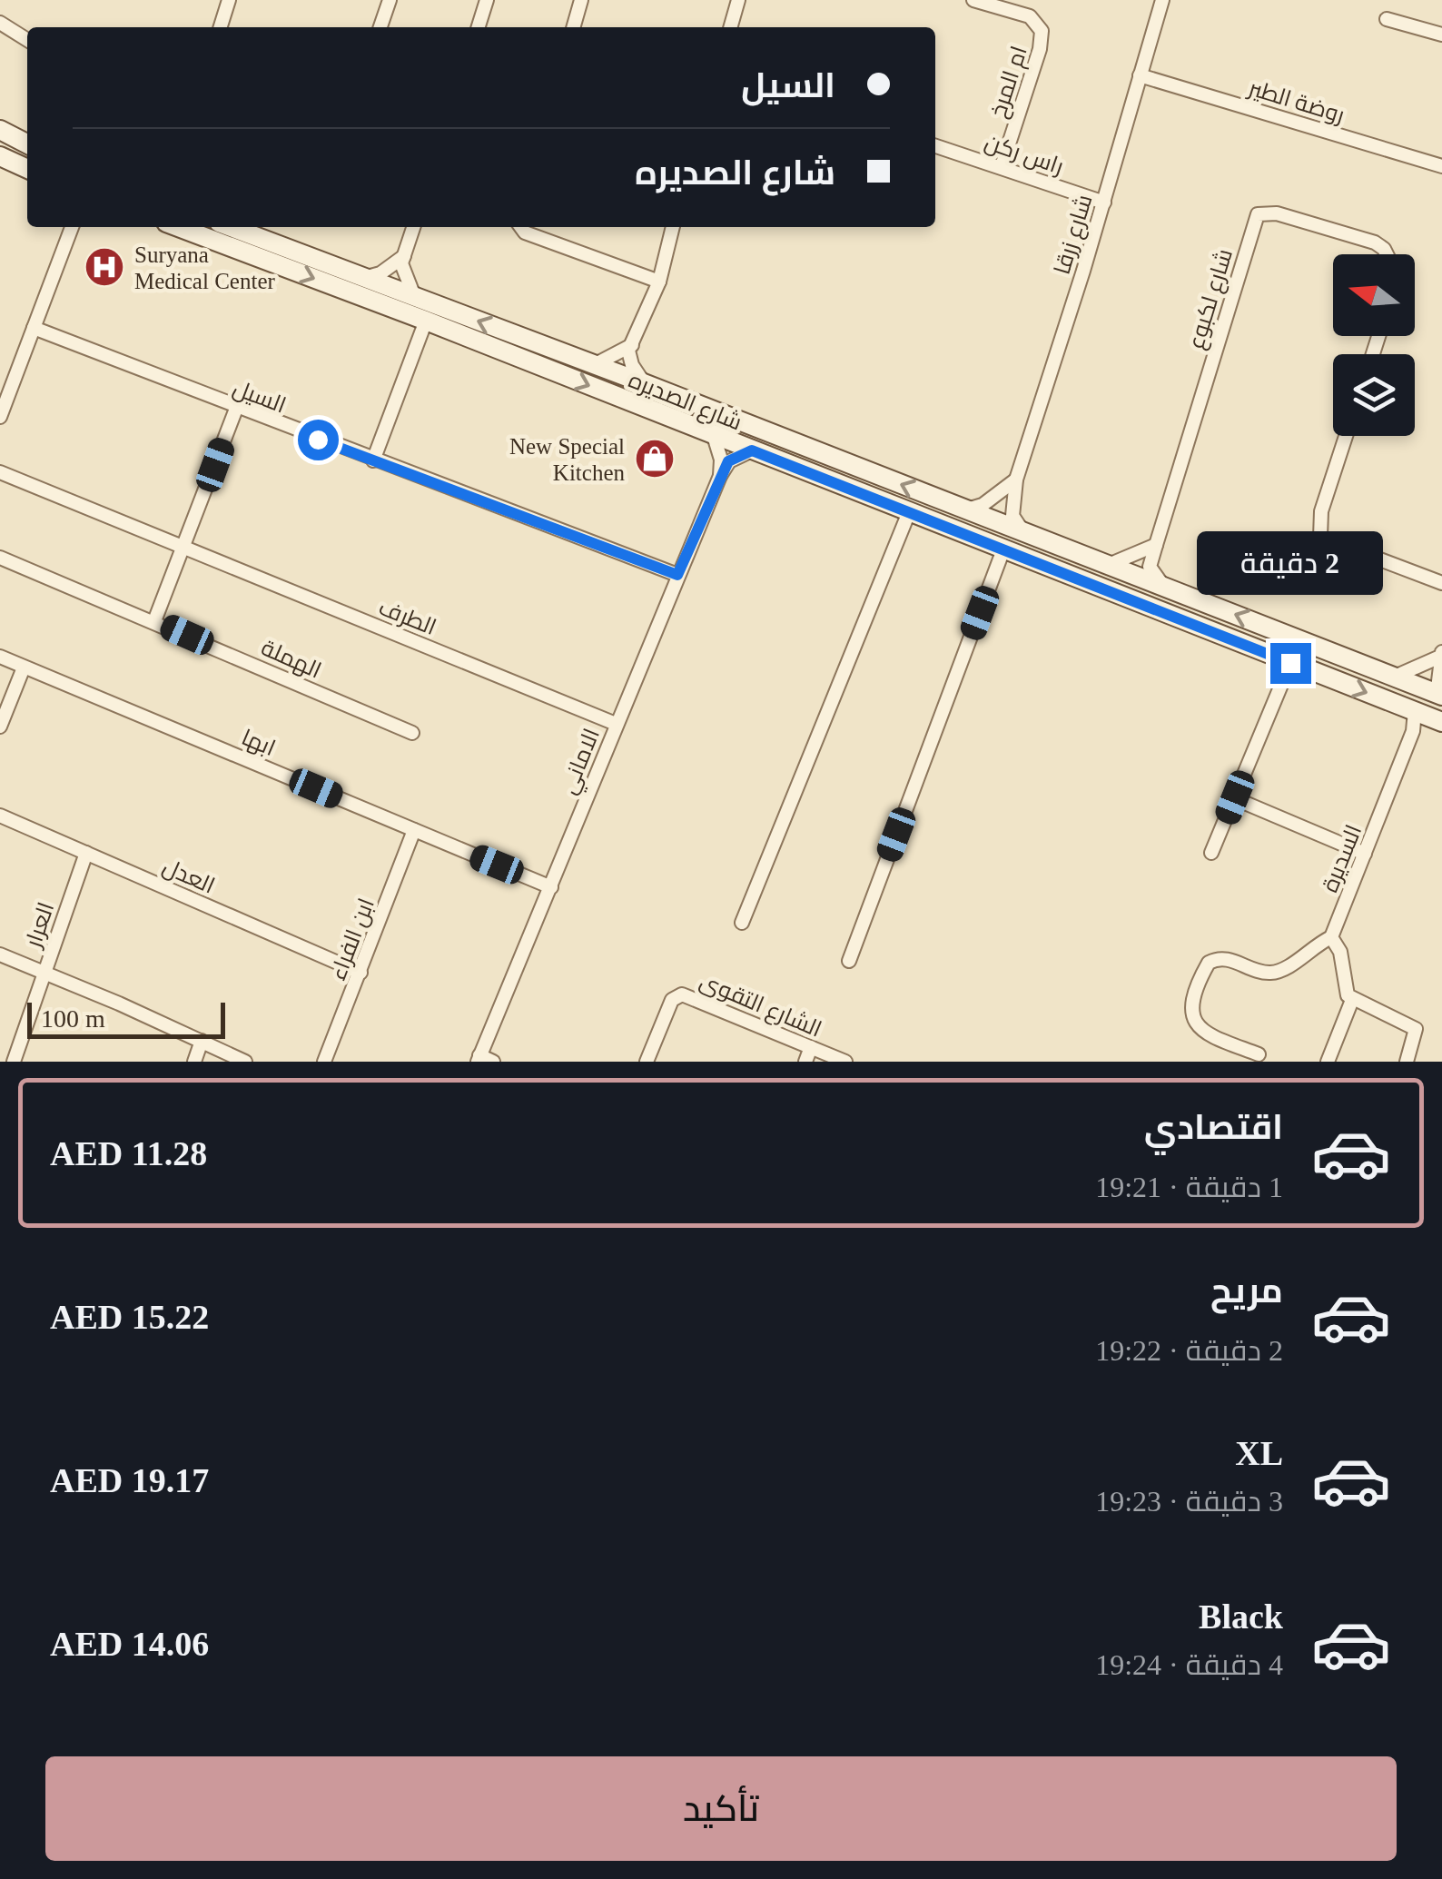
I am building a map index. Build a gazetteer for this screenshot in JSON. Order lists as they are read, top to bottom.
{
  "streets": {
    "main road": ["شارع الصديره"],
    "street": [
      "ام المرخ",
      "روضة الطير",
      "راس ركن",
      "شارع زرقا",
      "شارع لكبوع",
      "السيل",
      "الطرف",
      "الهملة",
      "ابها",
      "الاماني",
      "السديرة",
      "العدل",
      "العرار",
      "ابن الفراء",
      "الشارع التقوى"
    ]
  },
  "crossings": [
    ["ام المرخ", "راس ركن"],
    ["روضة الطير", "شارع زرقا"],
    ["راس ركن", "شارع زرقا"],
    ["شارع زرقا", "شارع الصديره"],
    ["شارع لكبوع", "شارع الصديره"],
    ["السيل", "الاماني"],
    ["شارع الصديره", "الاماني"],
    ["شارع الصديره", "السديرة"],
    ["الطرف", "الاماني"],
    ["ابها", "الاماني"],
    ["ابها", "ابن الفراء"],
    ["العدل", "العرار"],
    ["العدل", "ابن الفراء"]
  ],
  "places": {
    "hospital": ["Suryana Medical Center"],
    "shop": ["New Special Kitchen"]
  },
  "scale_bar": "100 m",
  "north": "left",
  "page": {
    "banner": ["السيل", "شارع الصديره"],
    "bubble": "2 دقيقة",
    "scale": "100 m",
    "list": [
      {
        "name": "اقتصادي",
        "note": "1 دقيقة · 19:21",
        "value": "AED 11.28"
      },
      {
        "name": "مريح",
        "note": "2 دقيقة · 19:22",
        "value": "AED 15.22"
      },
      {
        "name": "XL",
        "note": "3 دقيقة · 19:23",
        "value": "AED 19.17"
      },
      {
        "name": "Black",
        "note": "4 دقيقة · 19:24",
        "value": "AED 14.06"
      }
    ],
    "buttons": "تأكيد"
  }
}
